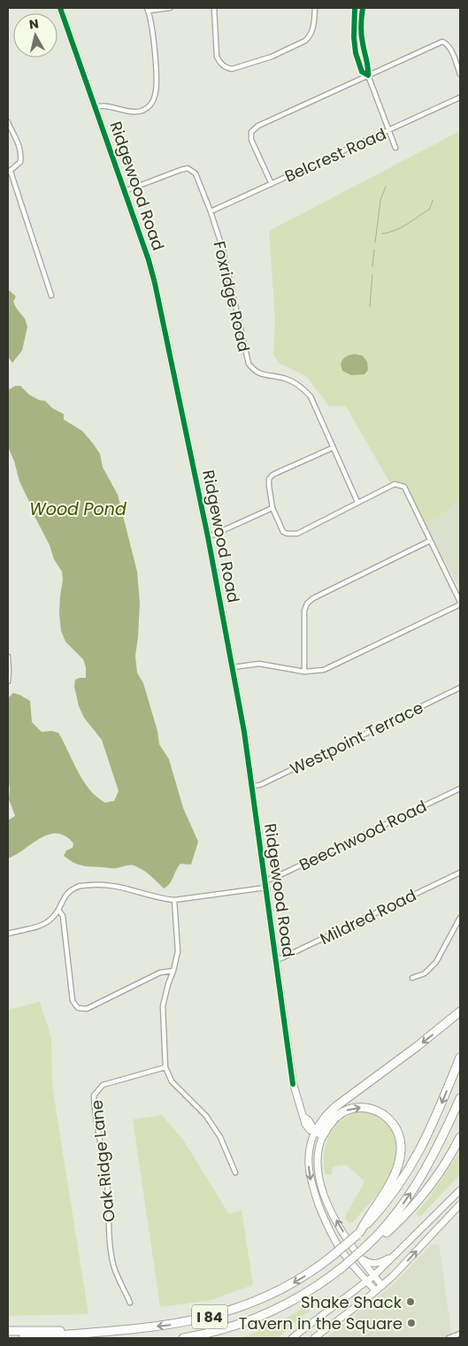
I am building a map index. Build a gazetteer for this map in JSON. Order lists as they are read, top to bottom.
{
  "streets": {
    "highway": ["I 84"],
    "main road": ["Ridgewood Road"],
    "street": [
      "Belcrest Road",
      "Foxridge Road",
      "Westpoint Terrace",
      "Beechwood Road",
      "Mildred Road",
      "Oak Ridge Lane"
    ]
  },
  "crossings": [
    ["Belcrest Road", "Foxridge Road"],
    ["Ridgewood Road", "Foxridge Road"],
    ["Ridgewood Road", "Westpoint Terrace"],
    ["Ridgewood Road", "Beechwood Road"],
    ["Ridgewood Road", "Mildred Road"]
  ],
  "water": ["Wood Pond"],
  "places": ["Shake Shack", "Tavern in the Square"],
  "north": "top"
}
